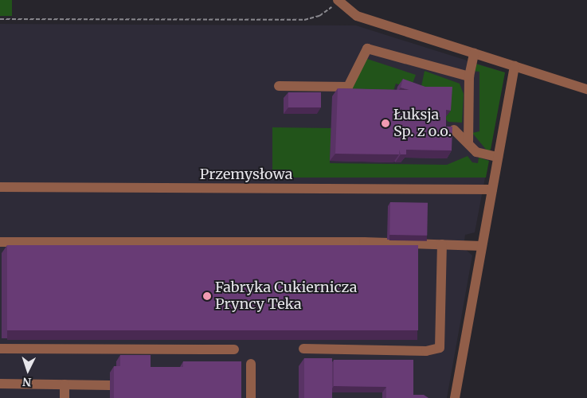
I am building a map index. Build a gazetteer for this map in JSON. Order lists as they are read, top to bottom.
{
  "streets": {
    "street": ["Przemysłowa"]
  },
  "places": ["Łuksja Sp. z o.o.", "Fabryka Cukiernicza Pryncy Teka"],
  "north": "bottom"
}
